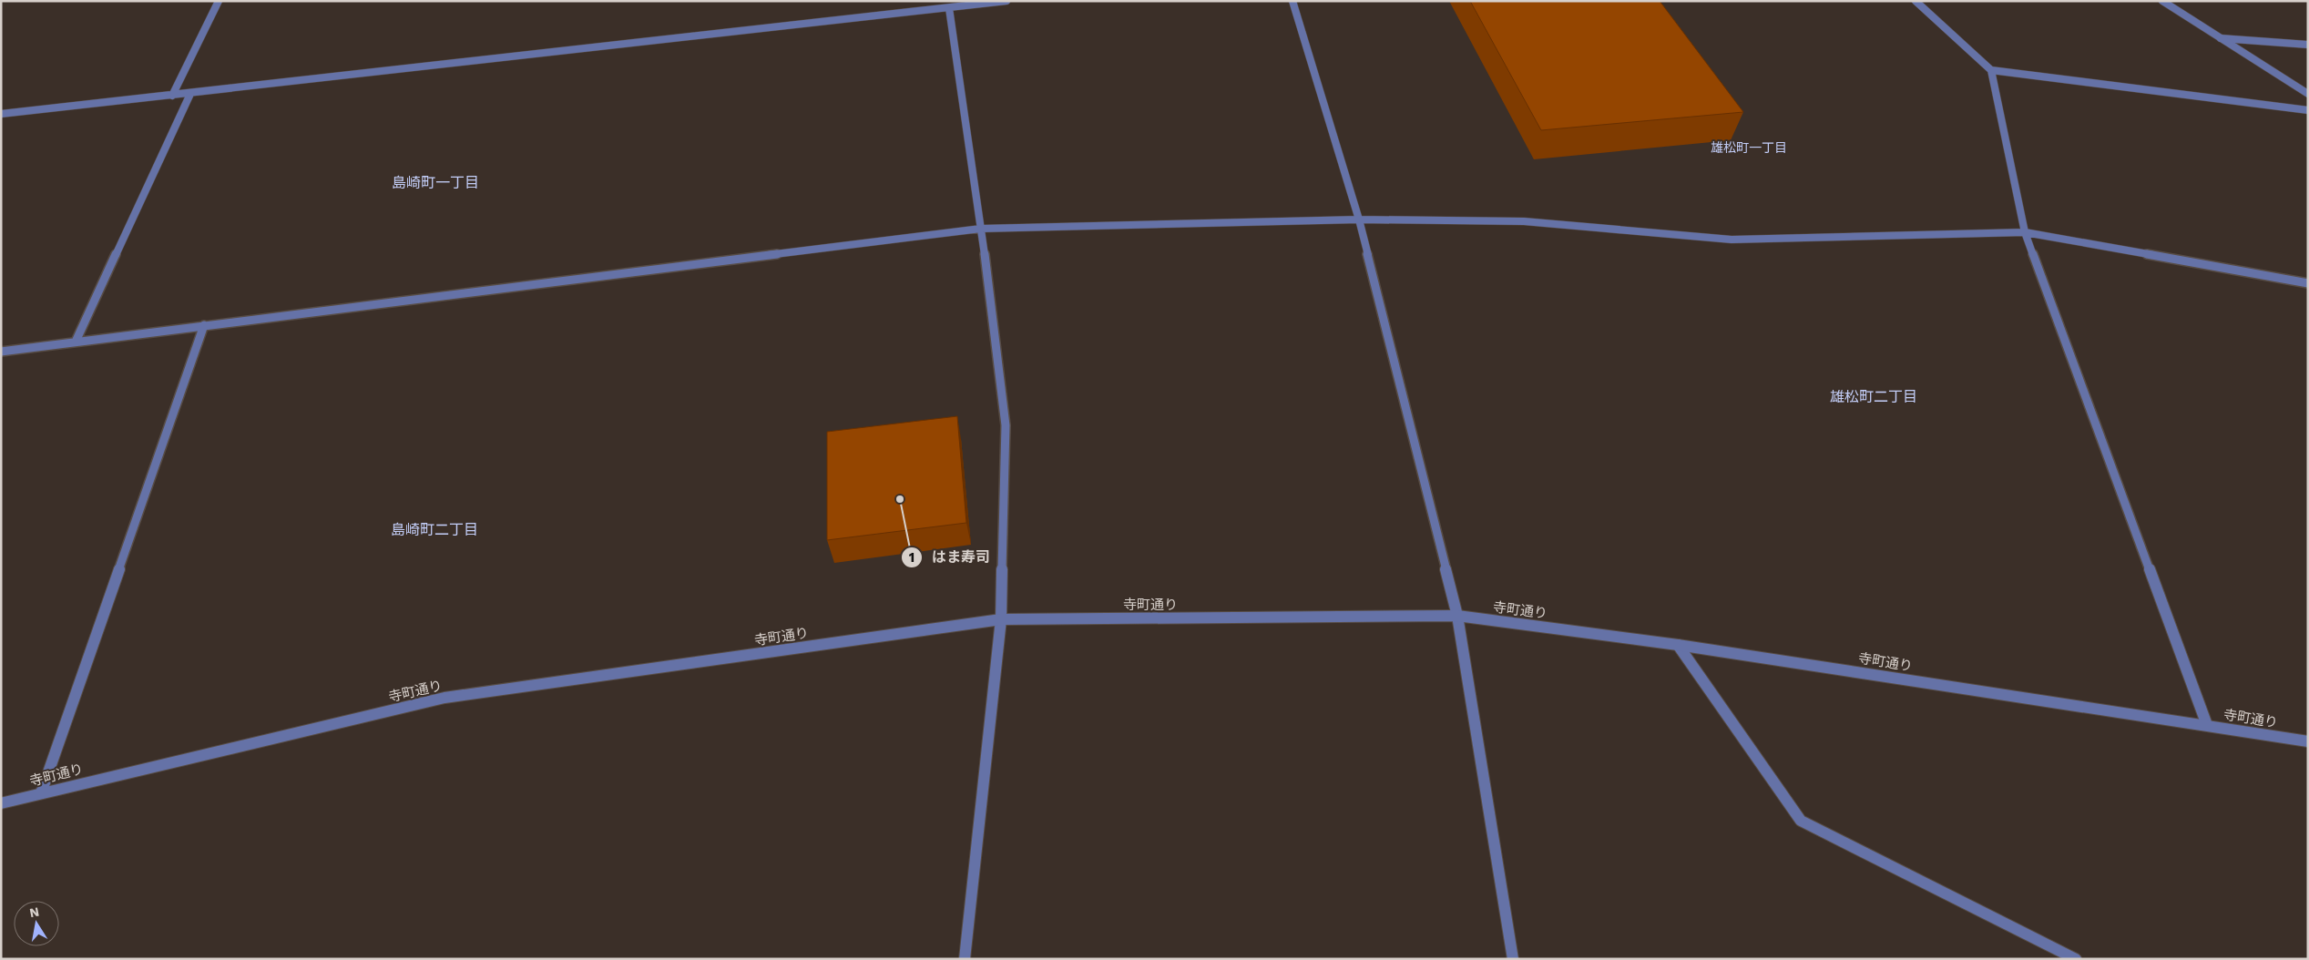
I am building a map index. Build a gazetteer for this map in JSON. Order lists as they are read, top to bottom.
{
  "streets": {
    "street": ["寺町通り"]
  },
  "districts": [
    "雄松町一丁目",
    "島崎町一丁目",
    "雄松町二丁目",
    "島崎町二丁目"
  ],
  "places": ["はま寿司"],
  "north": "top"
}
